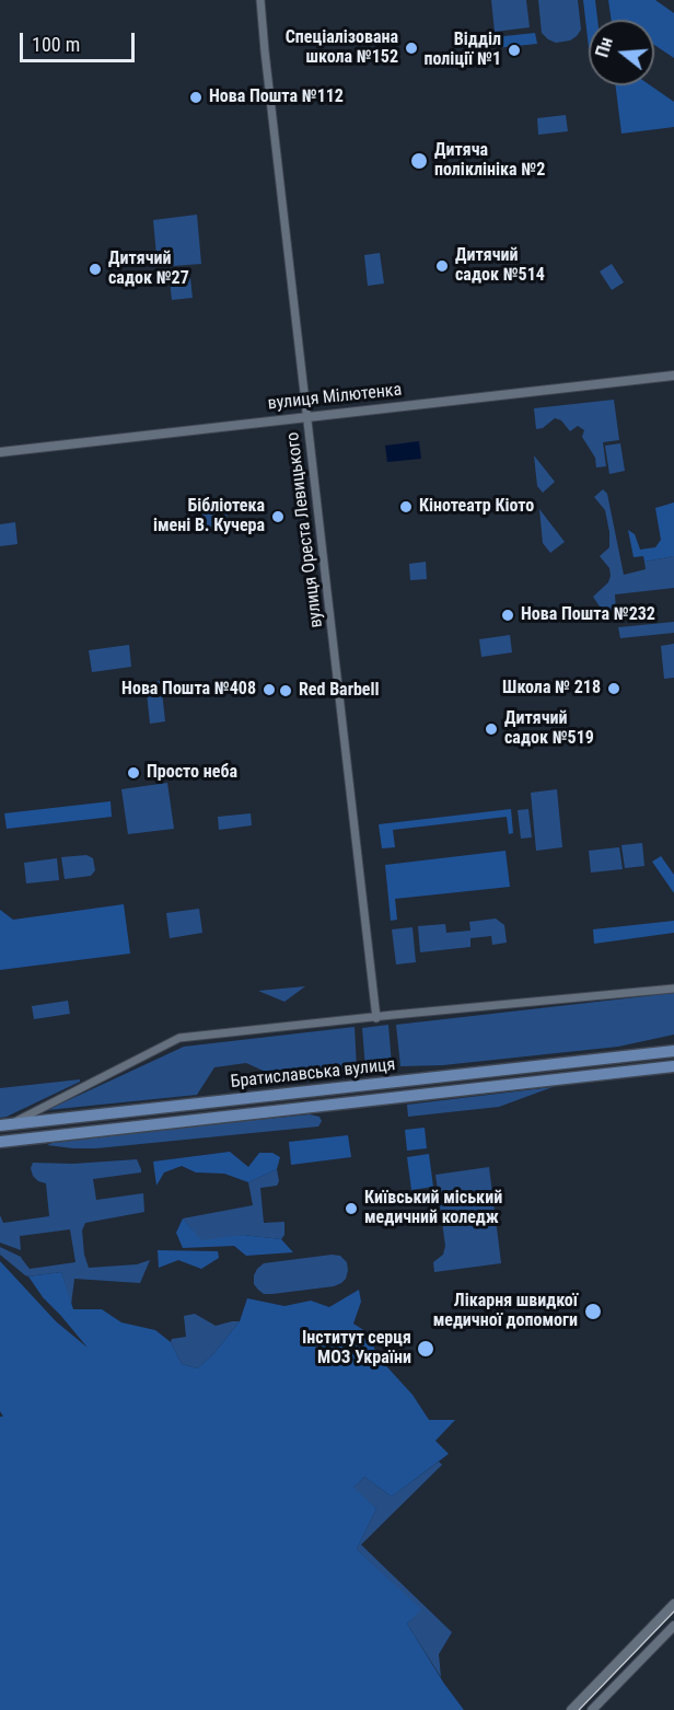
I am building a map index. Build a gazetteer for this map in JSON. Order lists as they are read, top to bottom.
{
  "streets": {
    "main road": ["Братиславська вулиця"],
    "street": ["вулиця Мілютенка", "вулиця Ореста Левицького"]
  },
  "crossings": [
    ["вулиця Мілютенка", "вулиця Ореста Левицького"]
  ],
  "places": [
    "Спеціалізована школа №152",
    "Відділ поліції №1",
    "Нова Пошта №112",
    "Дитяча поліклініка №2",
    "Дитячий садок №514",
    "Дитячий садок №27",
    "Кінотеатр Кіото",
    "Бібліотека імені В. Кучера",
    "Нова Пошта №232",
    "Школа № 218",
    "Нова Пошта №408",
    "Red Barbell",
    "Дитячий садок №519",
    "Просто неба",
    "Київський міський медичний коледж",
    "Лікарня швидкої медичної допомоги",
    "Інститут серця МОЗ України"
  ],
  "scale_bar": "100 m",
  "north": "left"
}
